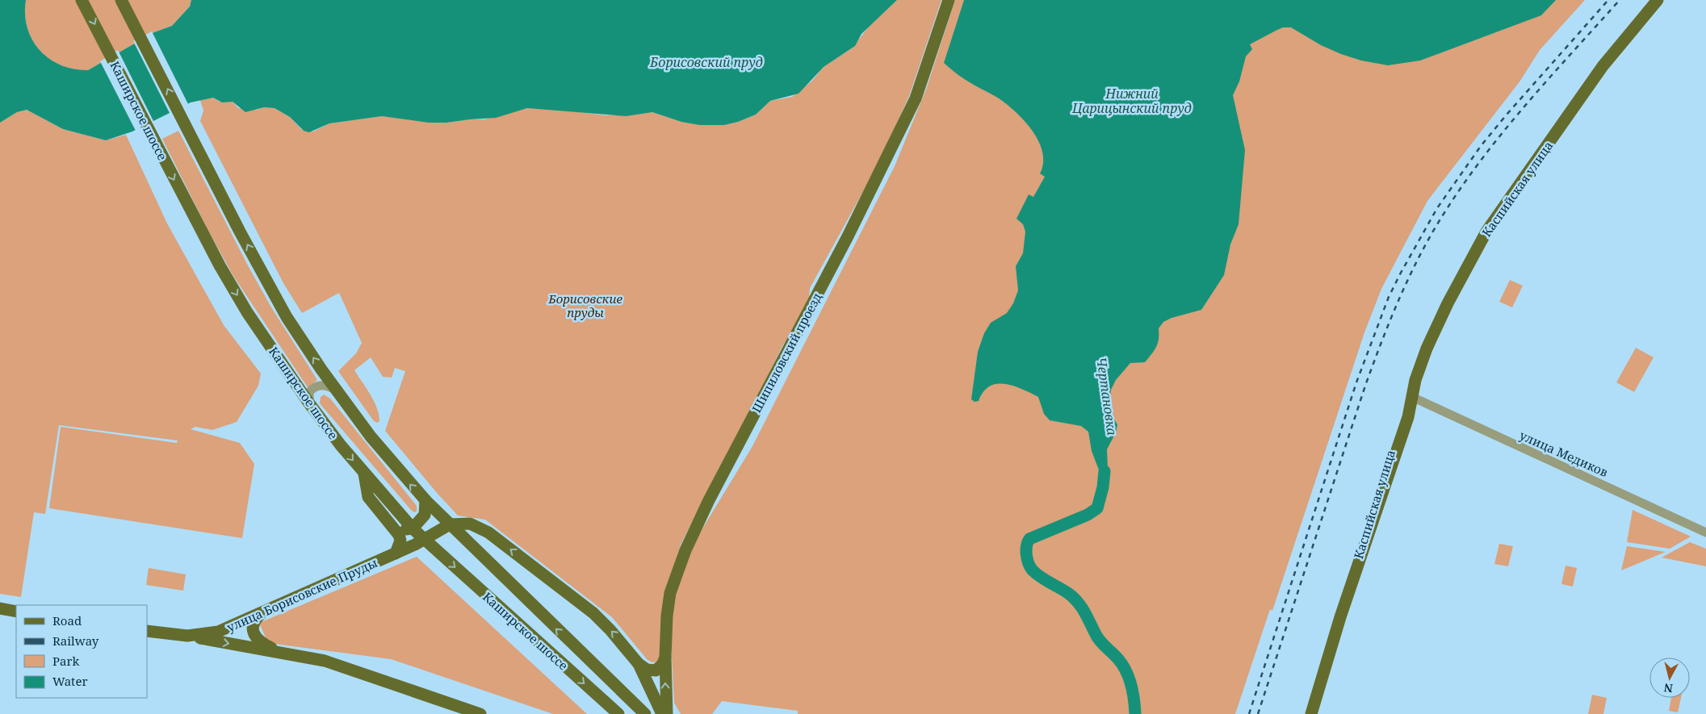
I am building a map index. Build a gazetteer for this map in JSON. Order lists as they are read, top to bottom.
{
  "streets": {
    "main road": [
      "Каширское шоссе",
      "Каспийская улица",
      "Шипиловский проезд",
      "улица Борисовские Пруды"
    ],
    "street": ["улица Медиков"]
  },
  "crossings": [
    ["Каширское шоссе", "улица Борисовские Пруды"],
    ["Каспийская улица", "улица Медиков"]
  ],
  "water": ["Борисовский пруд", "Нижний Царицынский пруд", "Чертановка"],
  "parks": ["Борисовские пруды"],
  "legend": [
    "Road",
    "Railway",
    "Park",
    "Water"
  ],
  "north": "bottom"
}
